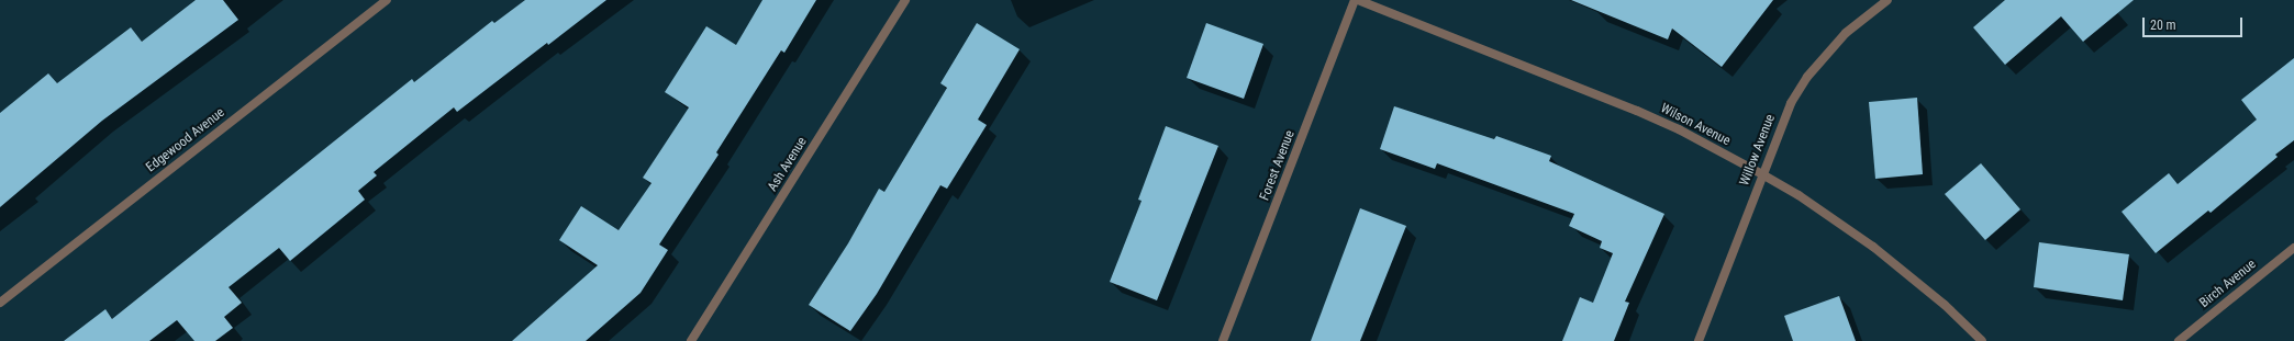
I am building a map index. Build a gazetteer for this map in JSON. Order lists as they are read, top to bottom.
{
  "streets": {
    "street": [
      "Wilson Avenue",
      "Edgewood Avenue",
      "Willow Avenue",
      "Ash Avenue",
      "Forest Avenue",
      "Birch Avenue"
    ]
  },
  "crossings": [
    ["Wilson Avenue", "Willow Avenue"],
    ["Wilson Avenue", "Forest Avenue"]
  ],
  "scale_bar": "20 m"
}
